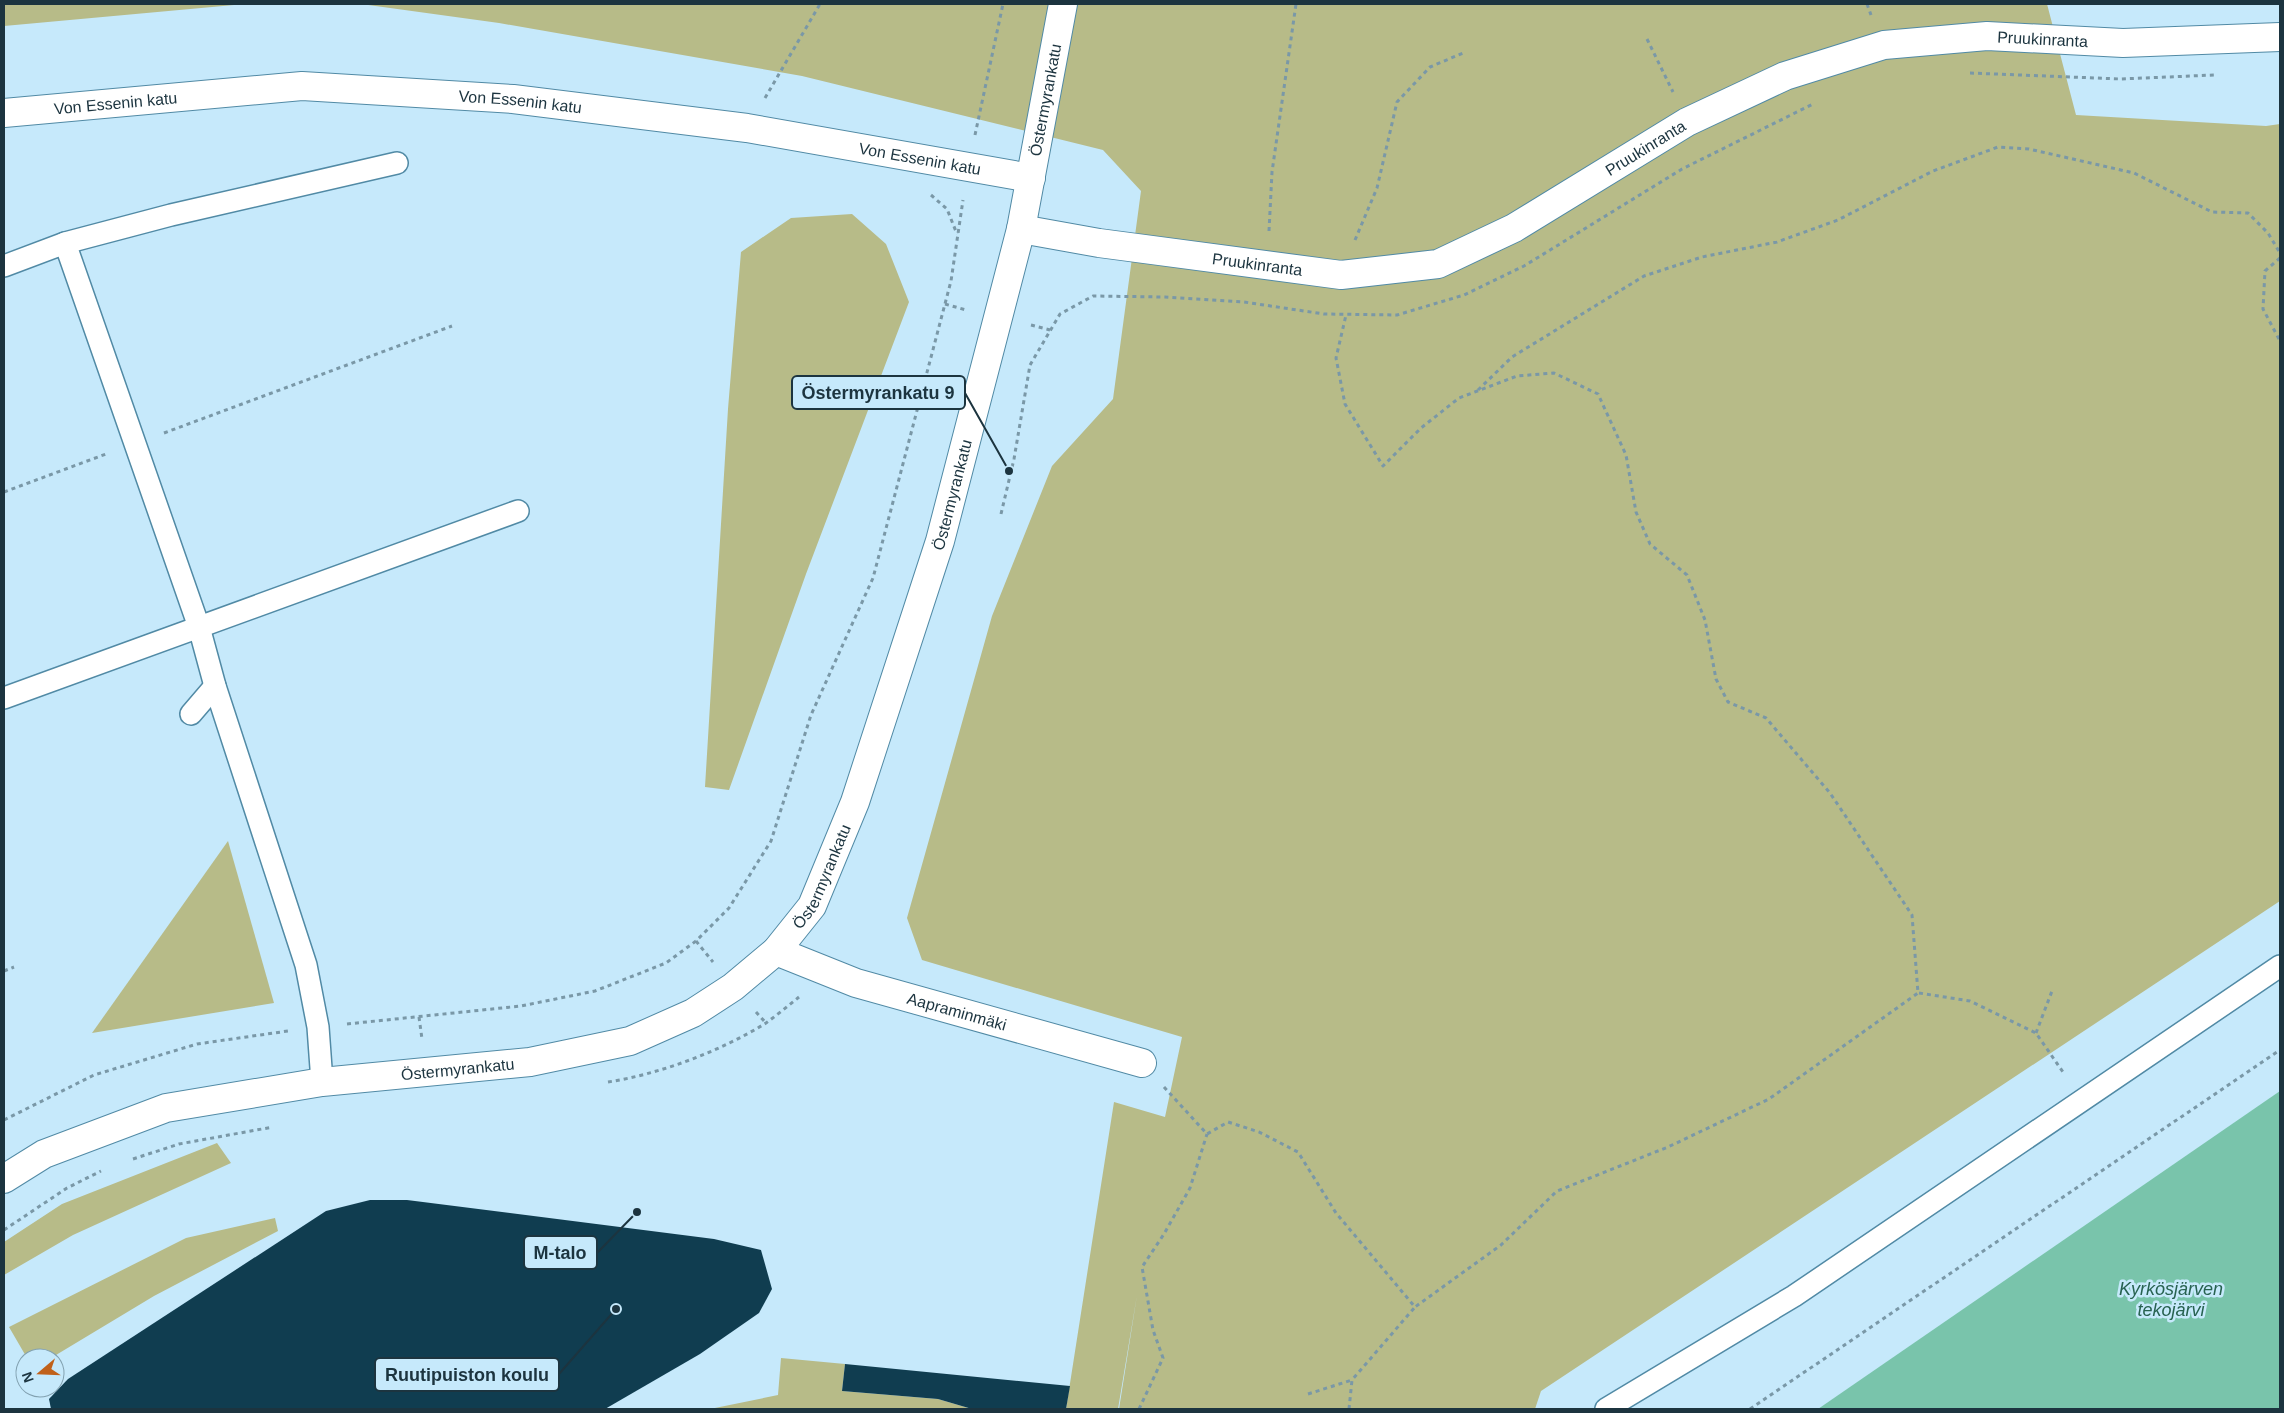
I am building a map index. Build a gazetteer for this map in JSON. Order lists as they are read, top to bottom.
{
  "streets": {
    "street": [
      "Pruukinranta",
      "Östermyrankatu",
      "Von Essenin katu",
      "Aapraminmäki"
    ]
  },
  "crossings": [
    ["Pruukinranta", "Östermyrankatu"],
    ["Östermyrankatu", "Von Essenin katu"],
    ["Östermyrankatu", "Aapraminmäki"]
  ],
  "water": ["Kyrkösjärven tekojärvi"],
  "places": ["Östermyrankatu 9", "M-talo", "Ruutipuiston koulu"],
  "north": "left"
}
